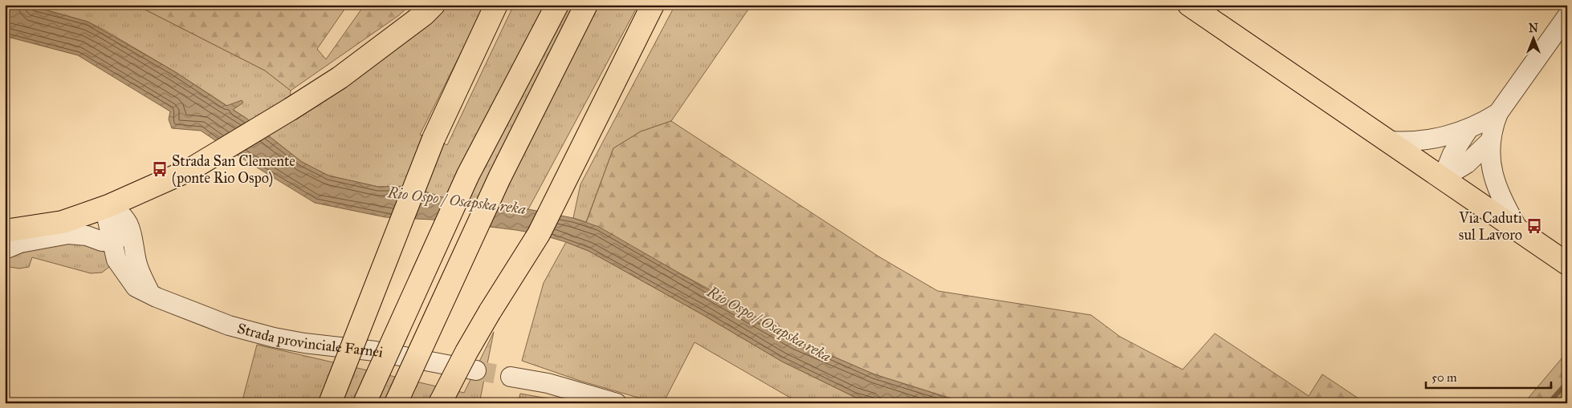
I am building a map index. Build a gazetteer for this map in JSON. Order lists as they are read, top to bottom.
{
  "streets": {
    "street": ["Strada provinciale Farnei"]
  },
  "water": ["Rio Ospo / Osapska reka"],
  "places": {
    "bus stop": ["Strada San Clemente (ponte Rio Ospo)", "Via Caduti sul Lavoro"]
  },
  "scale_bar": "50 m",
  "north": "top"
}
